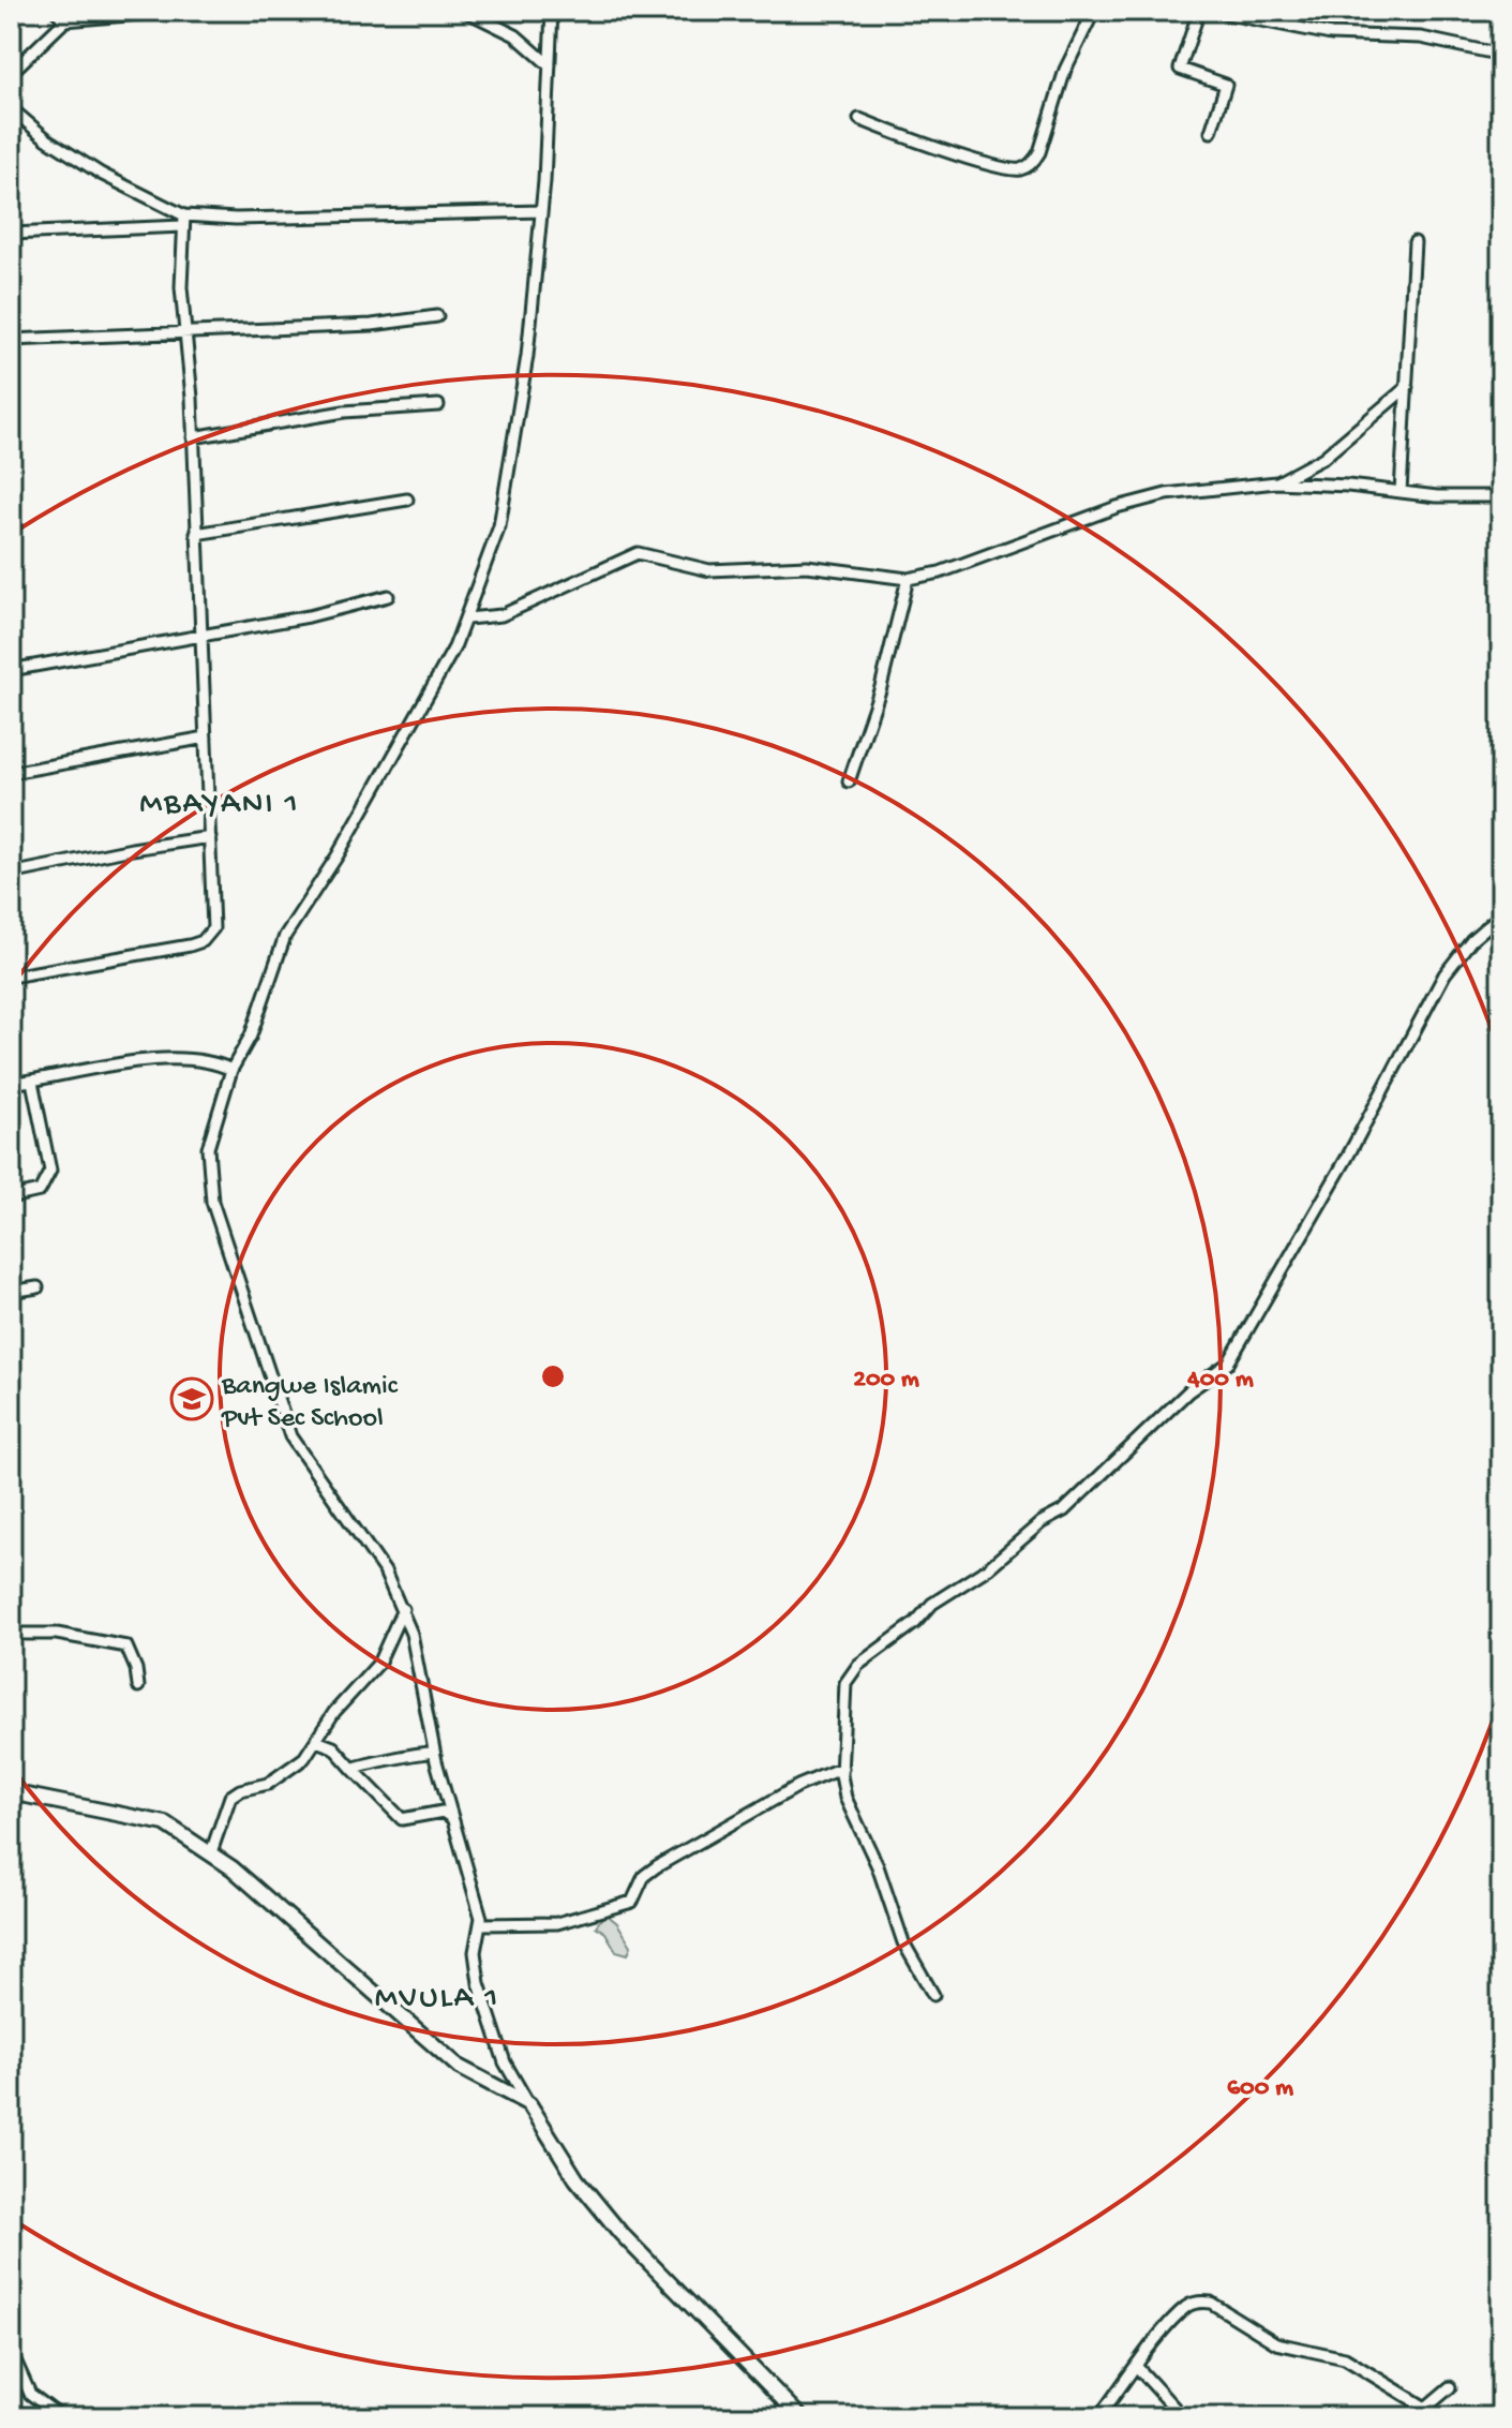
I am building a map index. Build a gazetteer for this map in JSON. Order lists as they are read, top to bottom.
{
  "districts": ["MBAYANI 1", "MVULA 1"],
  "places": {
    "school or university": ["Bangwe Islamic Pvt Sec School"]
  },
  "rings": ["200 m", "400 m", "600 m"]
}
